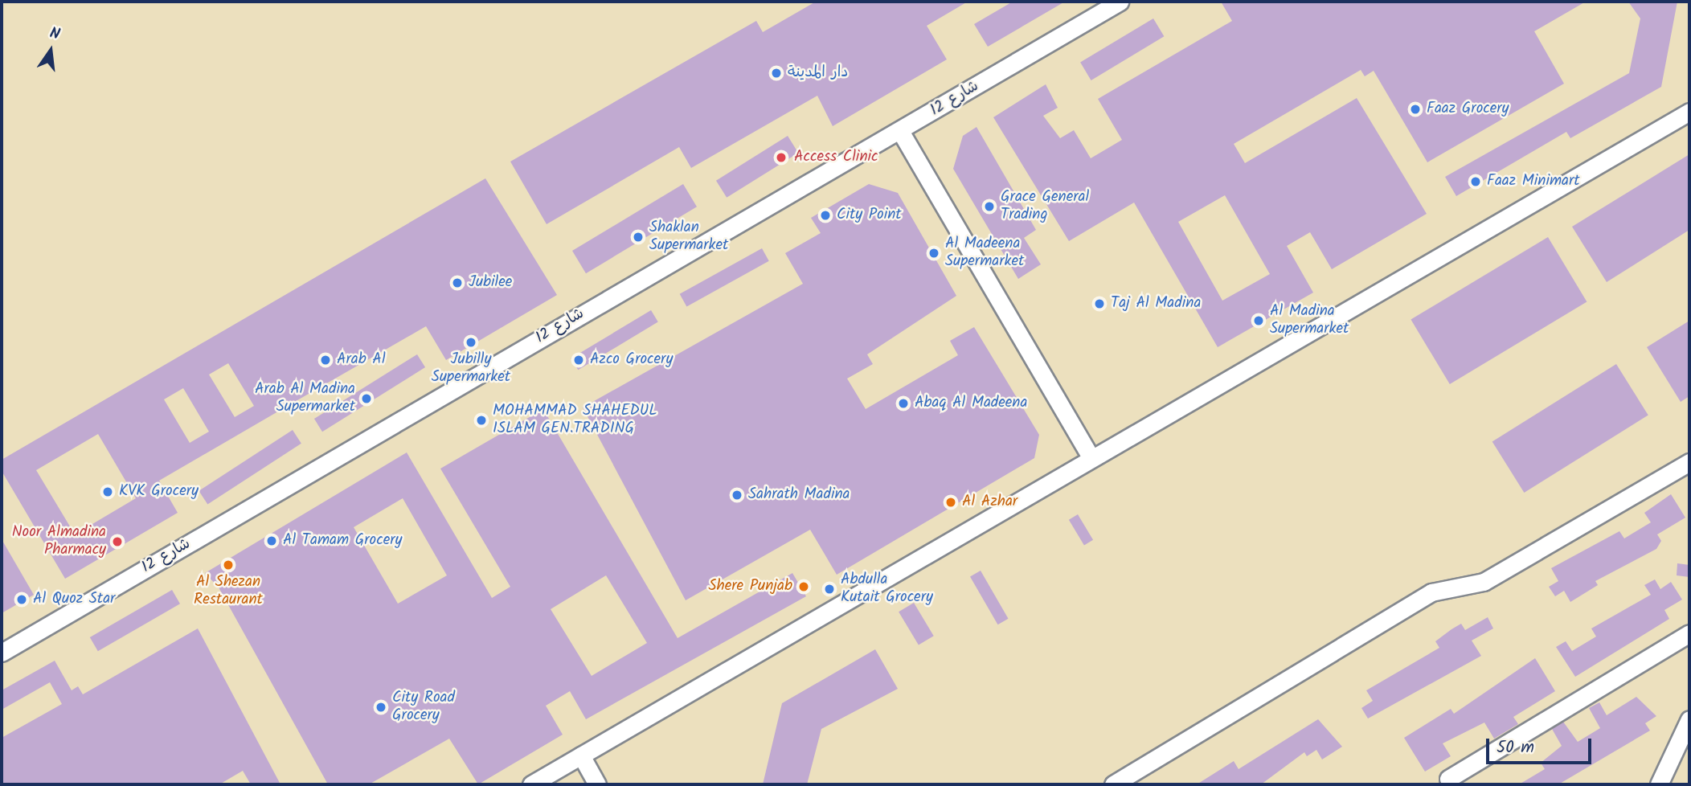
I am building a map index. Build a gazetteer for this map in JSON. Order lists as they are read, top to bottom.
{
  "streets": {
    "street": ["شارع 12"]
  },
  "places": [
    "دار المدينة",
    "Faaz Grocery",
    "Access Clinic",
    "Faaz Minimart",
    "Grace General Trading",
    "City Point",
    "Shaklan Supermarket",
    "Al Madeena Supermarket",
    "Jubilee",
    "Taj Al Madina",
    "Al Madina Supermarket",
    "Jubilly Supermarket",
    "Arab Al",
    "Azco Grocery",
    "Arab Al Madina Supermarket",
    "Abaq Al Madeena",
    "MOHAMMAD SHAHEDUL ISLAM GEN.TRADING",
    "KVK Grocery",
    "Sahrath Madina",
    "Al Azhar",
    "Al Tamam Grocery",
    "Noor Almadina Pharmacy",
    "Al Shezan Restaurant",
    "Shere Punjab",
    "Abdulla Kutait Grocery",
    "Al Quoz Star",
    "City Road Grocery"
  ],
  "scale_bar": "50 m",
  "north": "top"
}
